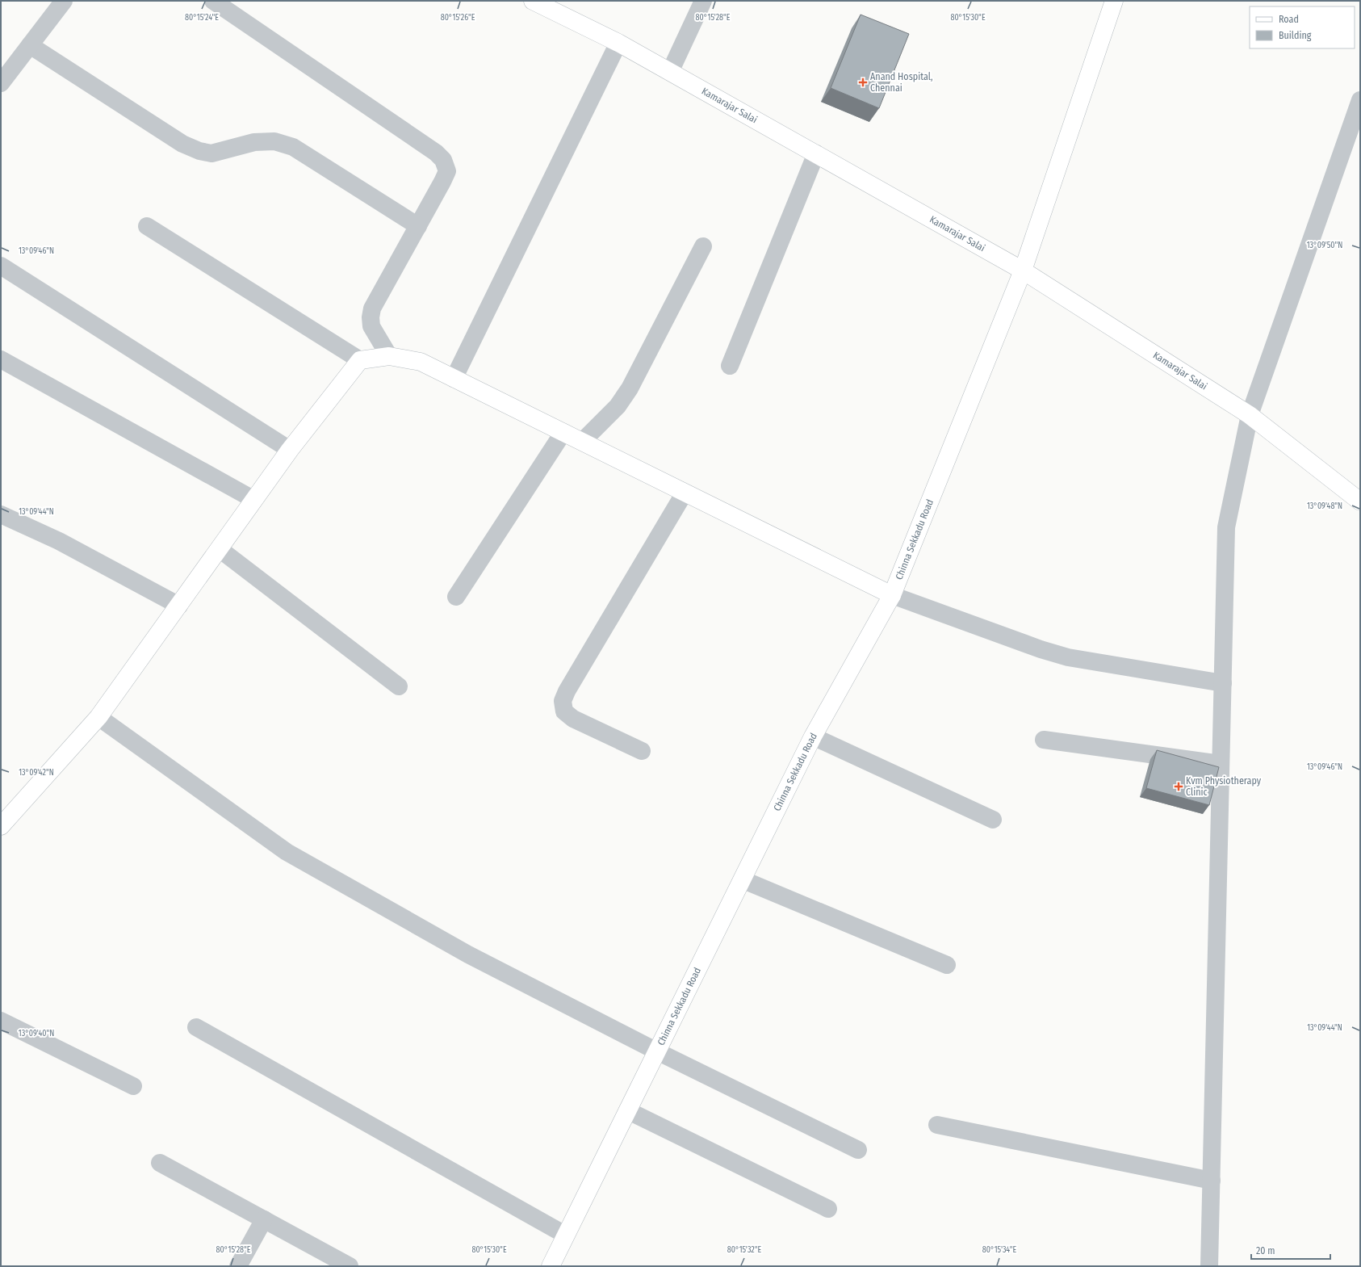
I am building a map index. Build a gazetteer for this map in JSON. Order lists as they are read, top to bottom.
{
  "streets": {
    "street": ["Kamarajar Salai", "Chinna Sekkadu Road"]
  },
  "crossings": [
    ["Kamarajar Salai", "Chinna Sekkadu Road"]
  ],
  "places": {
    "health": ["Anand Hospital, Chennai", "Kvm Physiotherapy Clinic"]
  },
  "legend": ["Road", "Building"],
  "scale_bar": "20 m",
  "coordinates": [
    "80°15'24\"E",
    "80°15'26\"E",
    "80°15'28\"E",
    "80°15'30\"E",
    "13°09'50\"N",
    "13°09'46\"N",
    "13°09'48\"N",
    "13°09'44\"N",
    "13°09'42\"N",
    "13°09'40\"N",
    "80°15'32\"E",
    "80°15'34\"E"
  ]
}
